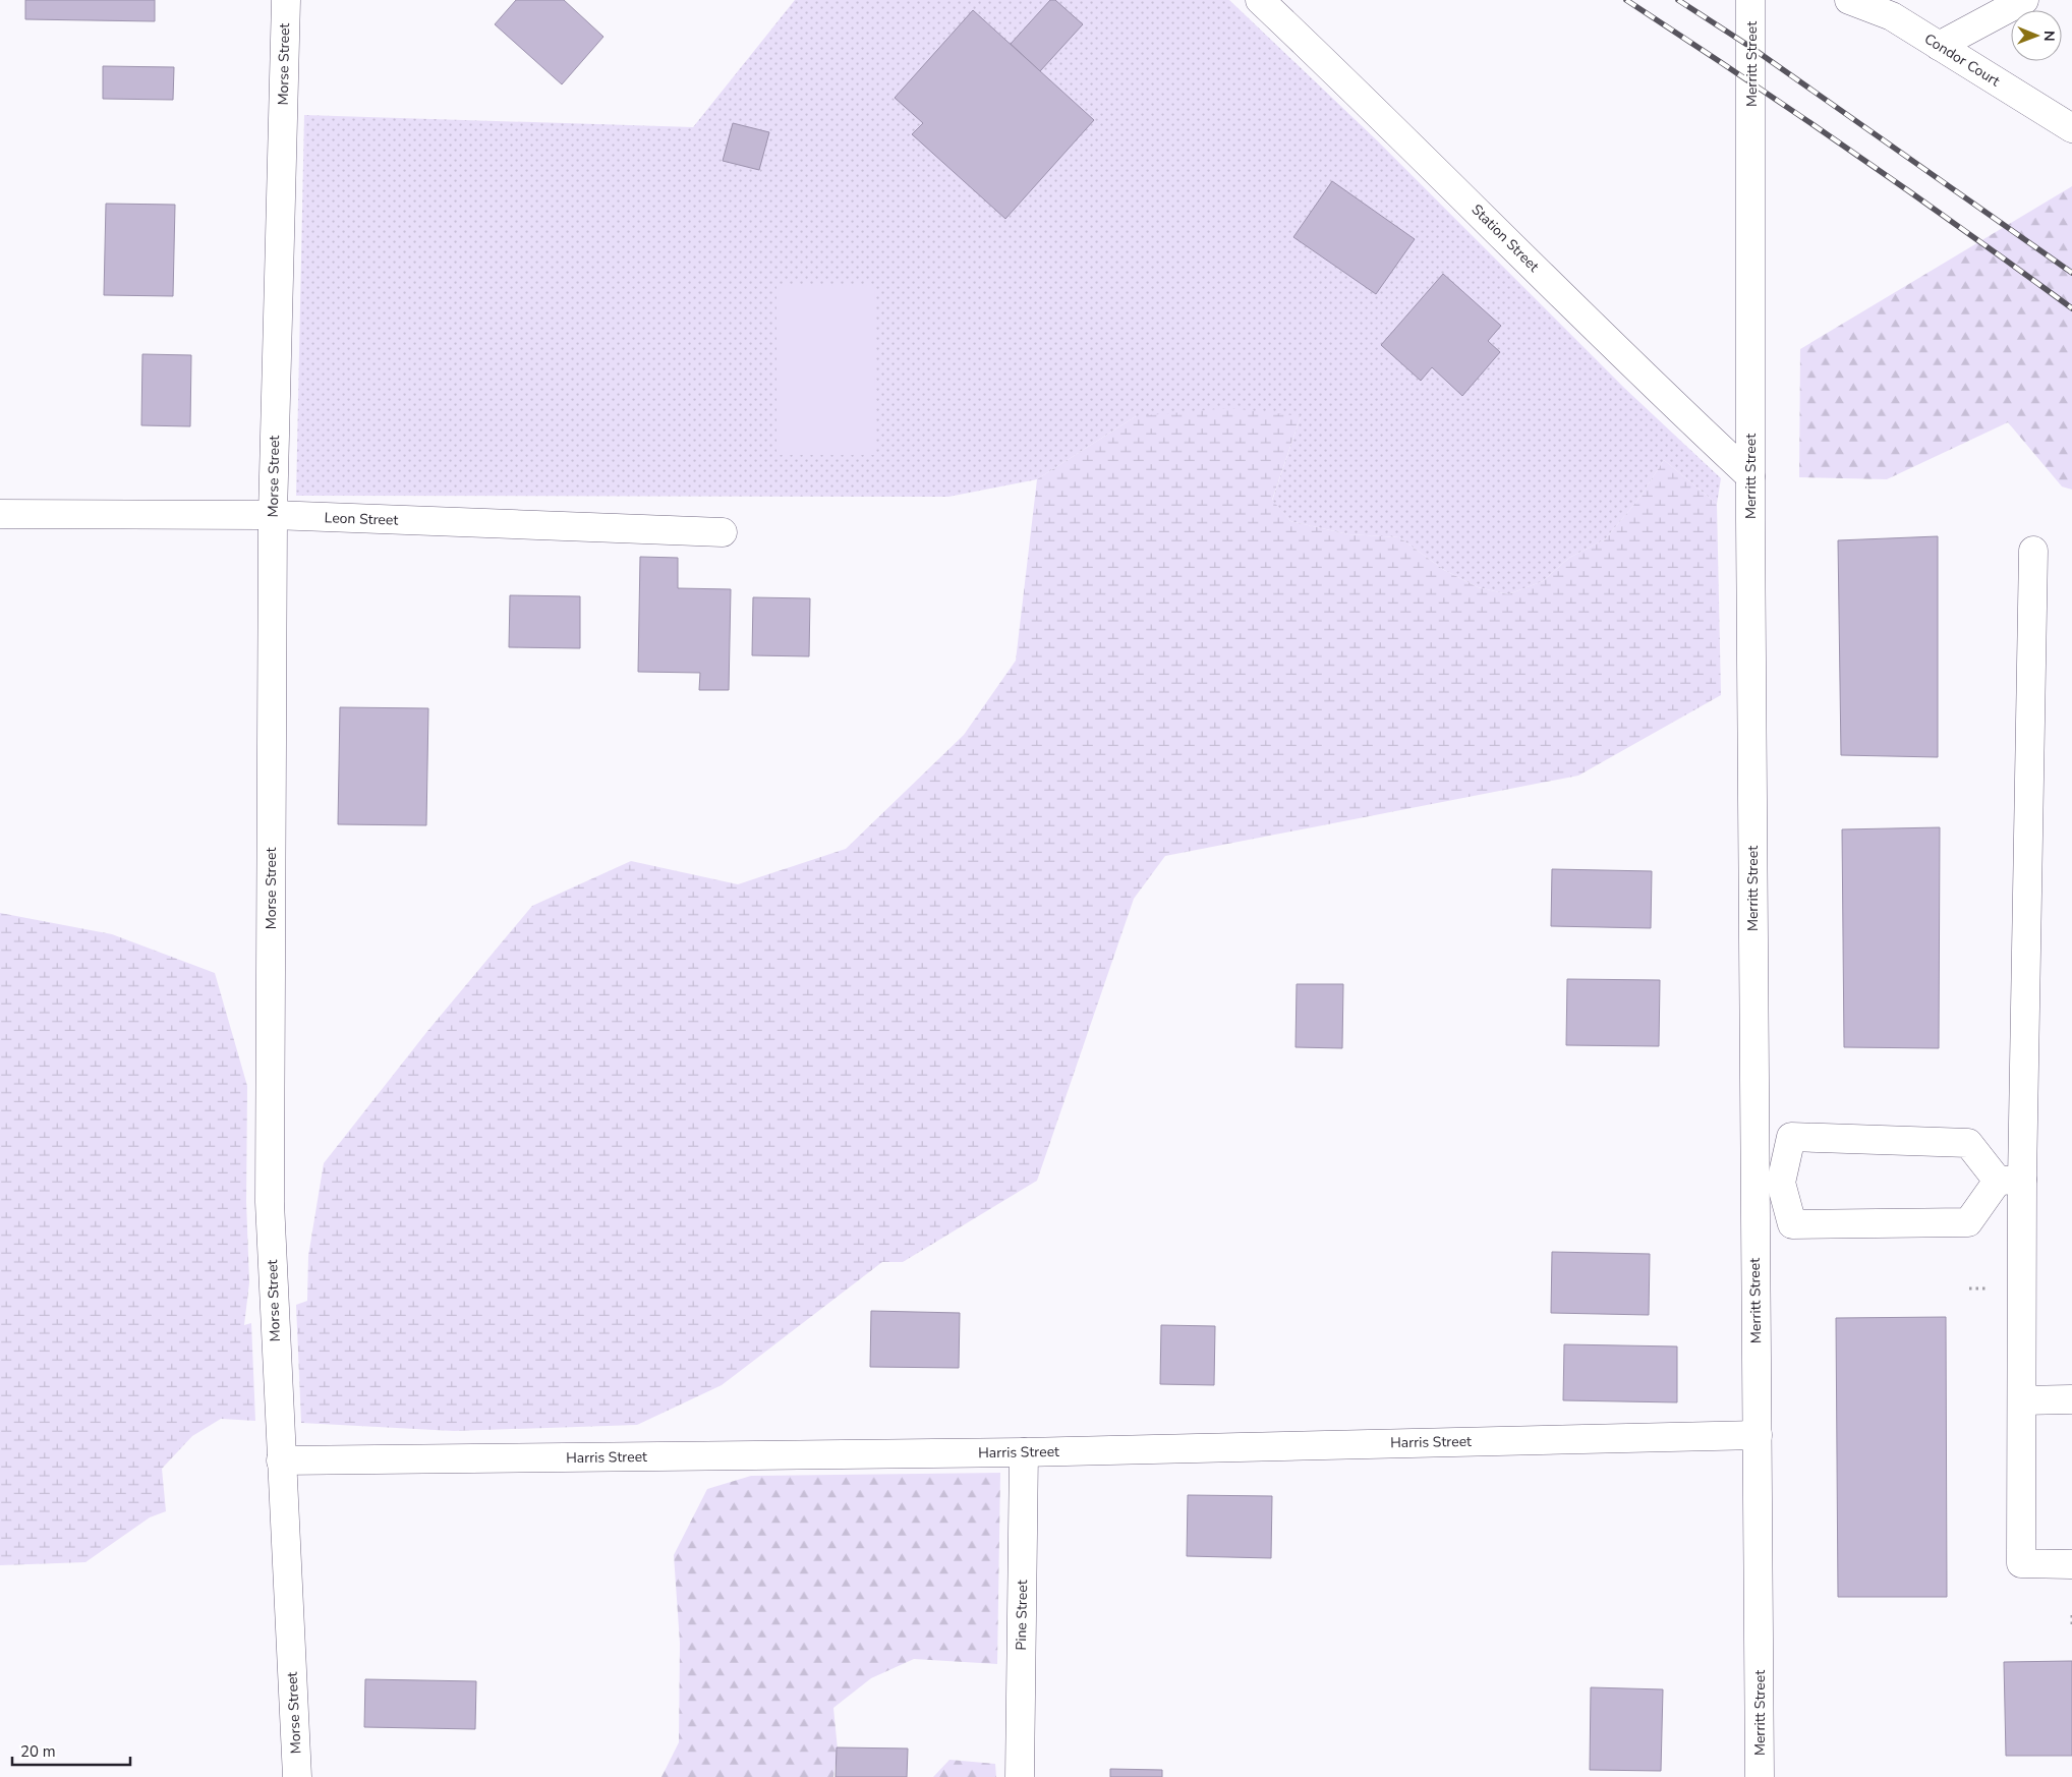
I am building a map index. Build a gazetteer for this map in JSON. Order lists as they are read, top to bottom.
{
  "streets": {
    "street": [
      "Condor Court",
      "Morse Street",
      "Merritt Street",
      "Station Street",
      "Leon Street",
      "Harris Street",
      "Pine Street"
    ]
  },
  "crossings": [
    ["Morse Street", "Leon Street"],
    ["Morse Street", "Harris Street"],
    ["Merritt Street", "Station Street"],
    ["Merritt Street", "Harris Street"],
    ["Harris Street", "Pine Street"]
  ],
  "scale_bar": "20 m",
  "north": "right"
}
